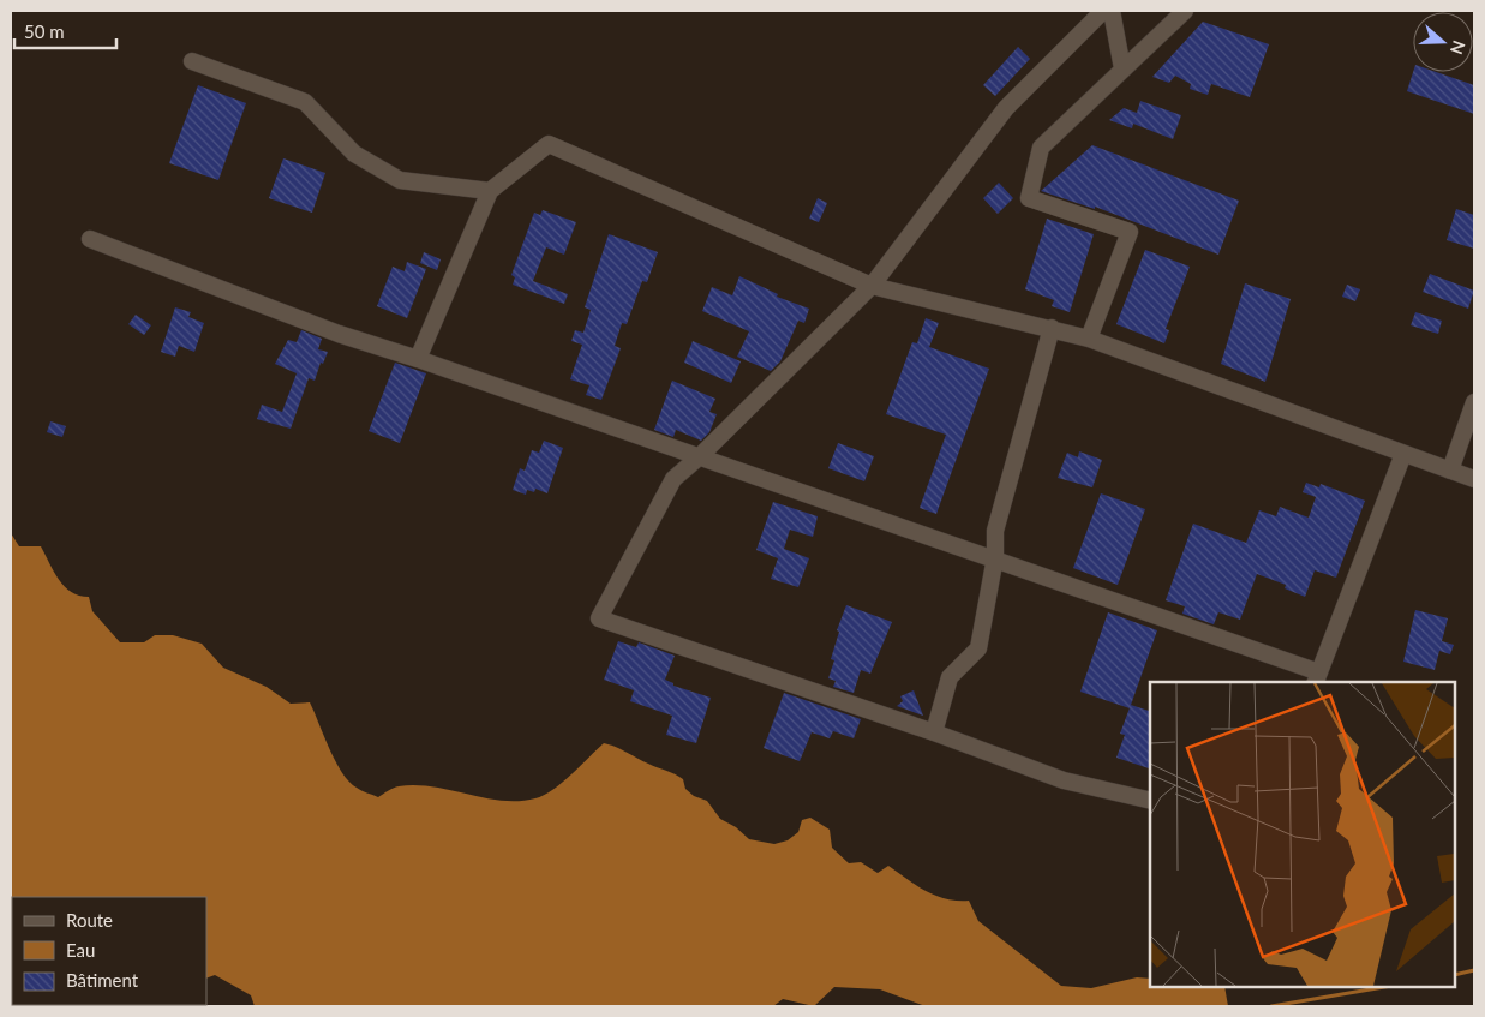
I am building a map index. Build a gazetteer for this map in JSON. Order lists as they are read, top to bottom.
{
  "legend": ["Route", "Eau", "Bâtiment"],
  "scale_bar": "50 m",
  "north": "right"
}
